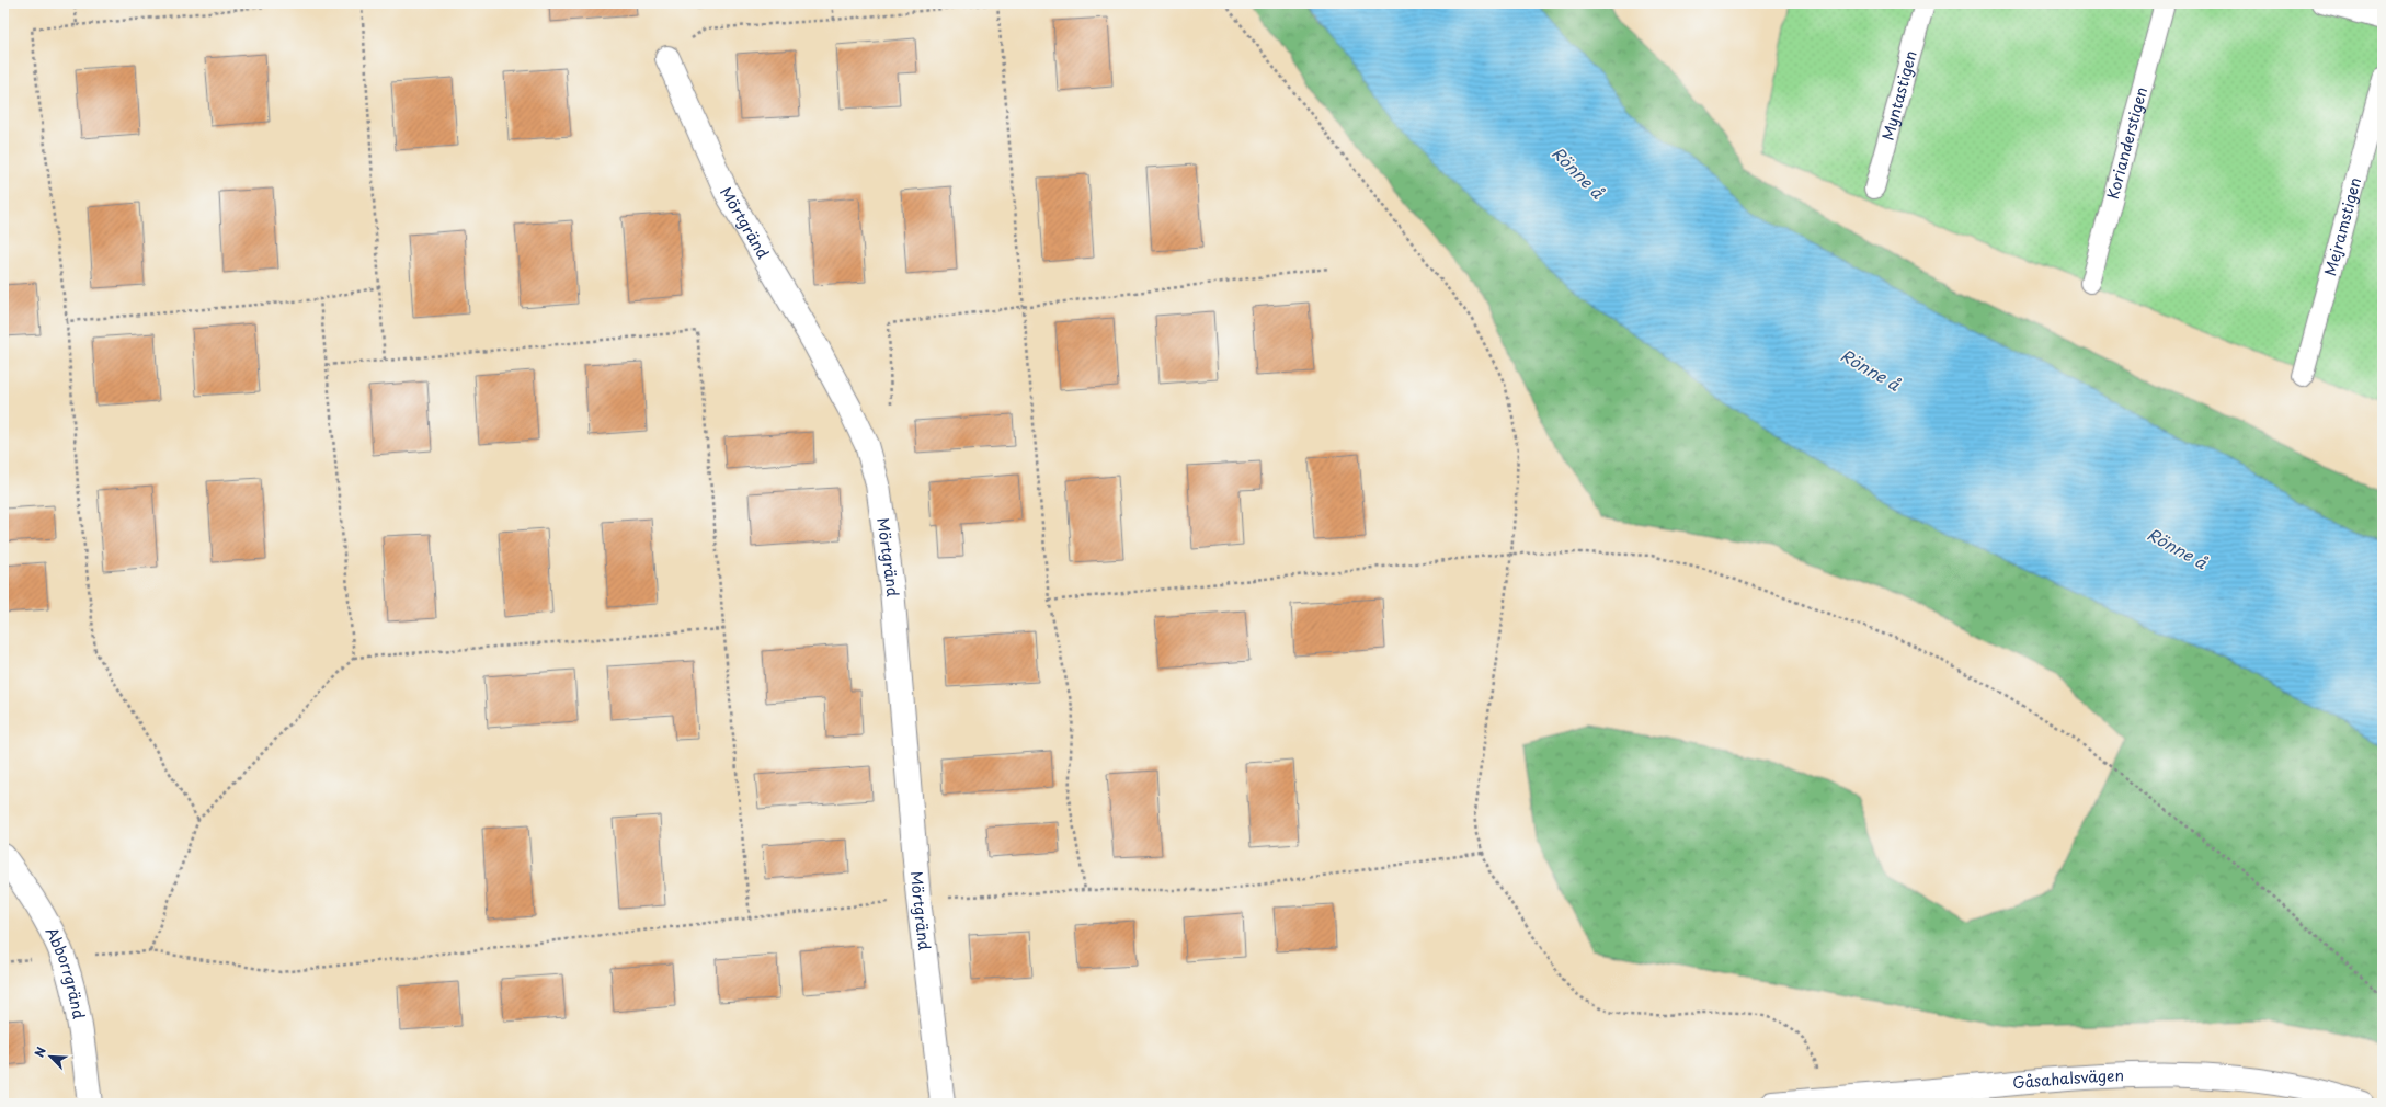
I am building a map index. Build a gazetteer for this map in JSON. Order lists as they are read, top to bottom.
{
  "streets": {
    "street": ["Mörtgränd", "Abborrgränd", "Gåsahalsvägen"],
    "lane": ["Myntastigen", "Korianderstigen", "Mejramstigen"]
  },
  "water": ["Rönne å"],
  "north": "top left"
}
